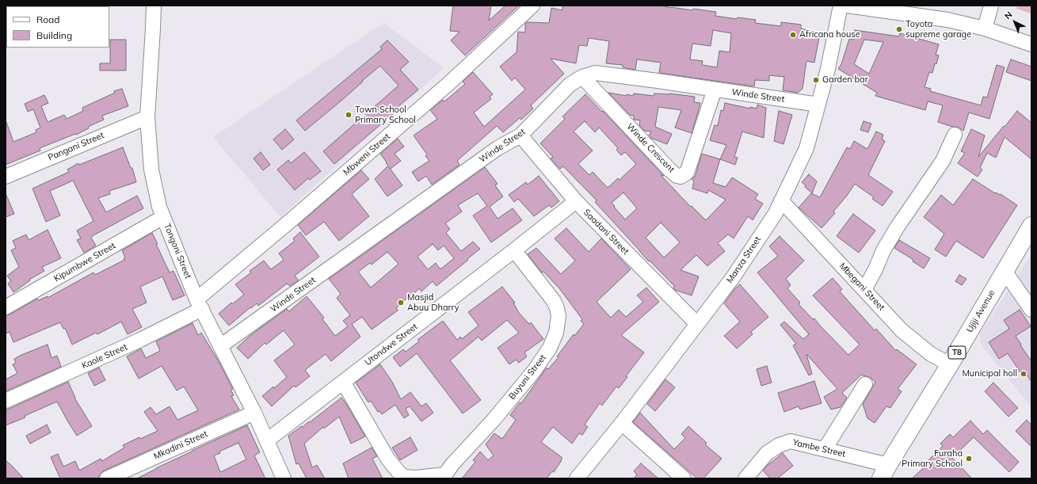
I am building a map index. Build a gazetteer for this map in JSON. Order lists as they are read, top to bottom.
{
  "streets": {
    "highway": ["Ujiji Avenue", "T8"],
    "street": [
      "Winde Street",
      "Pangani Street",
      "Winde Crescent",
      "Mbweni Street",
      "Saadani Street",
      "Tongoni Street",
      "Manza Street",
      "Kipumbwe Street",
      "Mbegani Street",
      "Utondwe Street",
      "Kaole Street",
      "Buyuni Street",
      "Mkadini Street",
      "Yambe Street"
    ]
  },
  "crossings": [
    ["Winde Street", "Winde Crescent"],
    ["Winde Street", "Saadani Street"],
    ["Winde Street", "Tongoni Street"],
    ["Winde Street", "Manza Street"],
    ["Pangani Street", "Tongoni Street"],
    ["Mbweni Street", "Tongoni Street"],
    ["Mbweni Street", "Kaole Street"],
    ["Saadani Street", "Manza Street"],
    ["Saadani Street", "Utondwe Street"],
    ["Tongoni Street", "Kipumbwe Street"],
    ["Tongoni Street", "Utondwe Street"],
    ["Tongoni Street", "Kaole Street"],
    ["Tongoni Street", "Mkadini Street"],
    ["Manza Street", "Mbegani Street"],
    ["Mbegani Street", "Ujiji Avenue"],
    ["Ujiji Avenue", "Yambe Street"],
    ["Utondwe Street", "Buyuni Street"]
  ],
  "places": [
    "Toyota supreme garage",
    "Africana house",
    "Garden bar",
    "Town School Primary School",
    "Masjid Abuu Dharry",
    "Municipal holl",
    "Furaha Primary School"
  ],
  "legend": ["Road", "Building"],
  "north": "top left"
}
